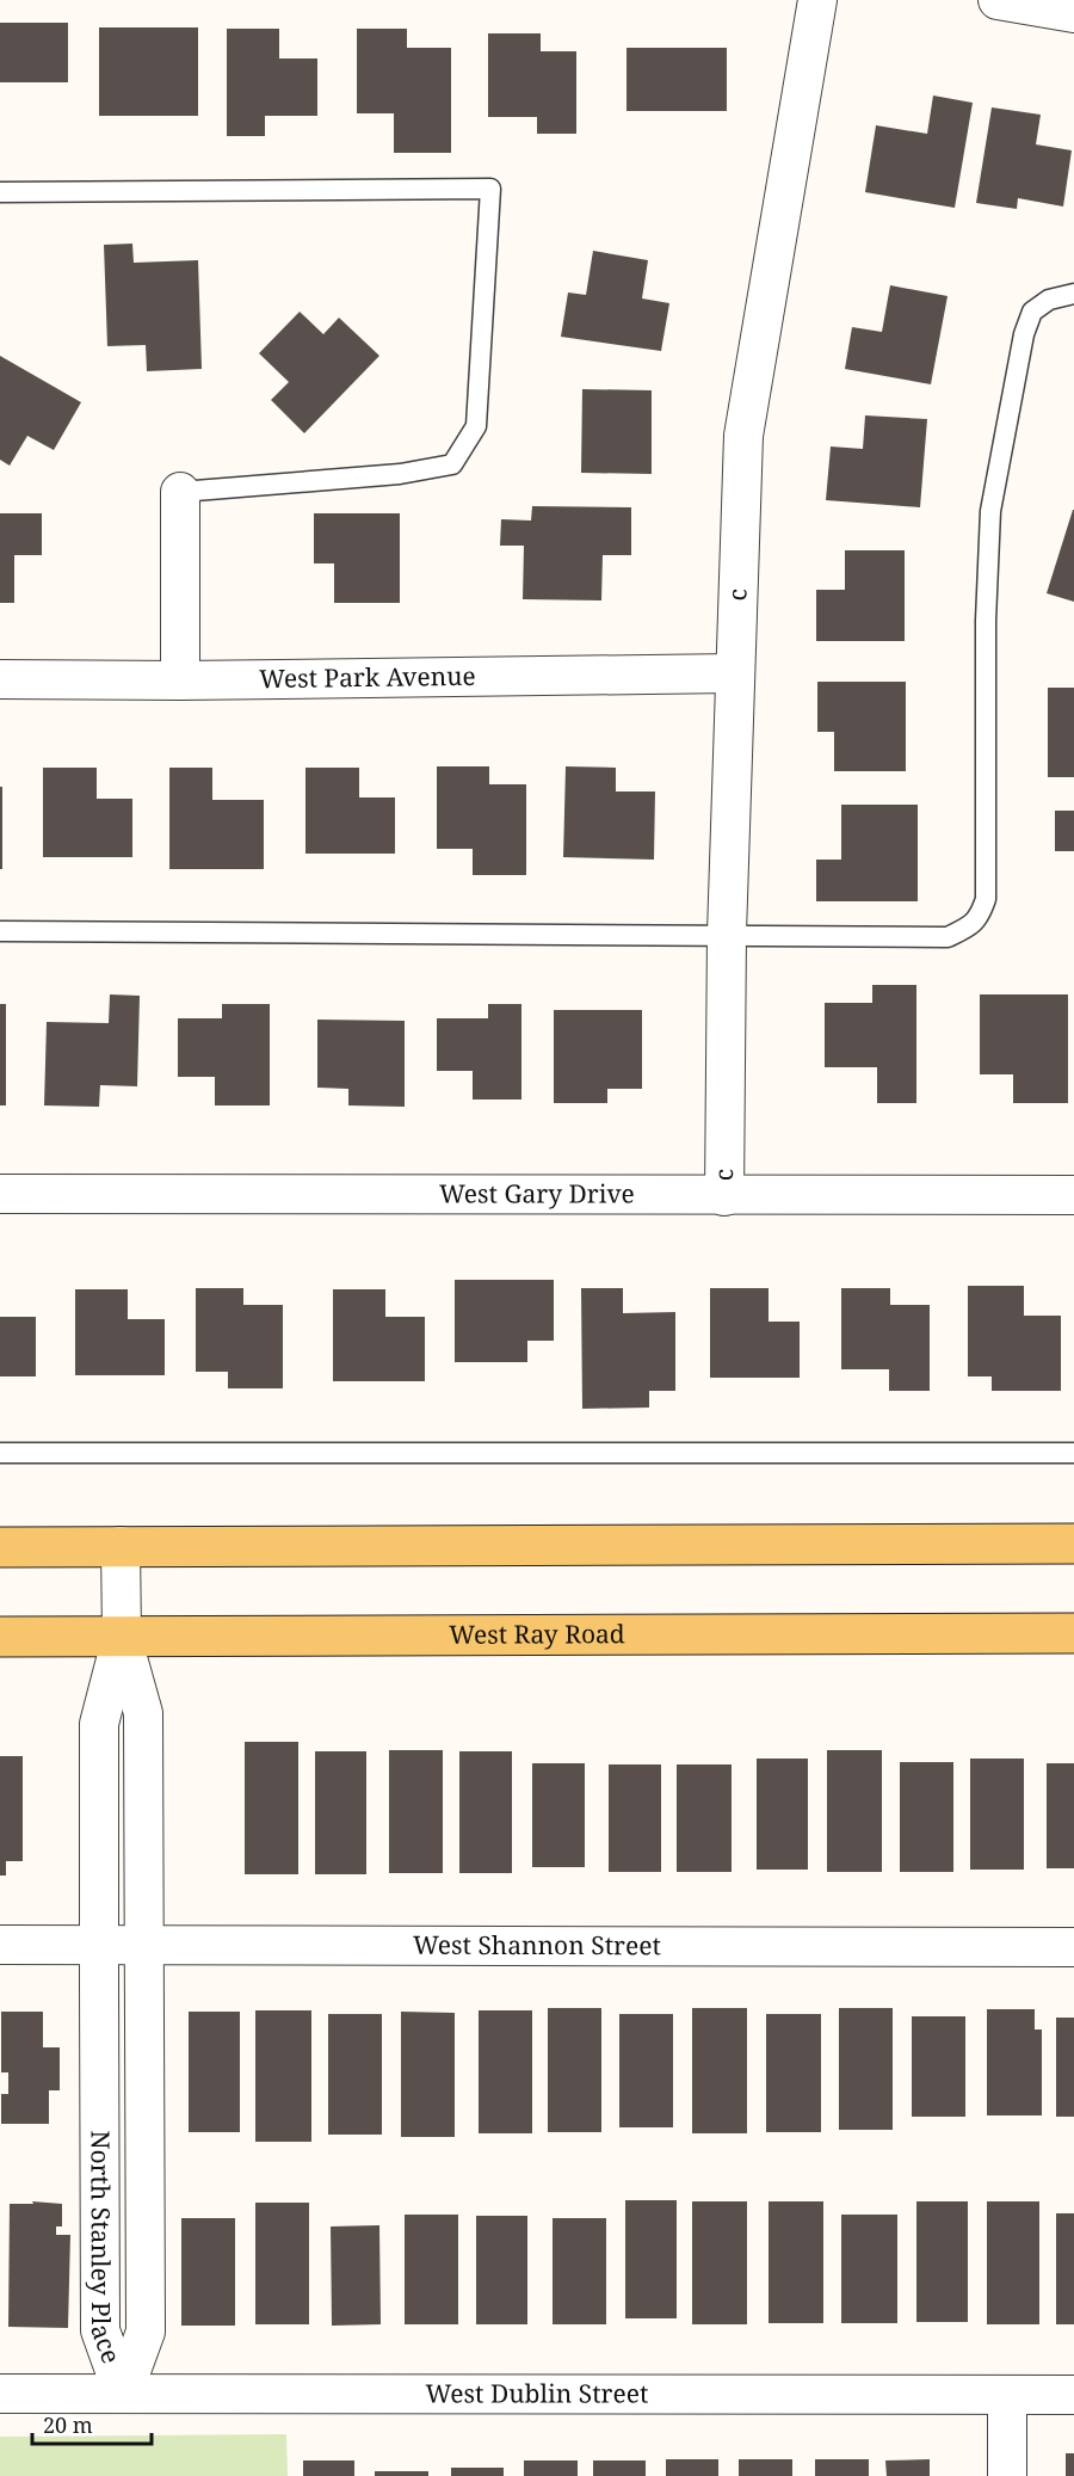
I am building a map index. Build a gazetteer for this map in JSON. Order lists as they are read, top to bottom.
{
  "streets": {
    "main road": ["West Ray Road"],
    "street": [
      "c",
      "West Park Avenue",
      "West Gary Drive",
      "West Shannon Street",
      "North Stanley Place",
      "West Dublin Street"
    ]
  },
  "crossings": [
    ["c", "West Park Avenue"],
    ["c", "West Gary Drive"],
    ["West Ray Road", "North Stanley Place"],
    ["West Shannon Street", "North Stanley Place"],
    ["North Stanley Place", "West Dublin Street"]
  ],
  "scale_bar": "20 m"
}
